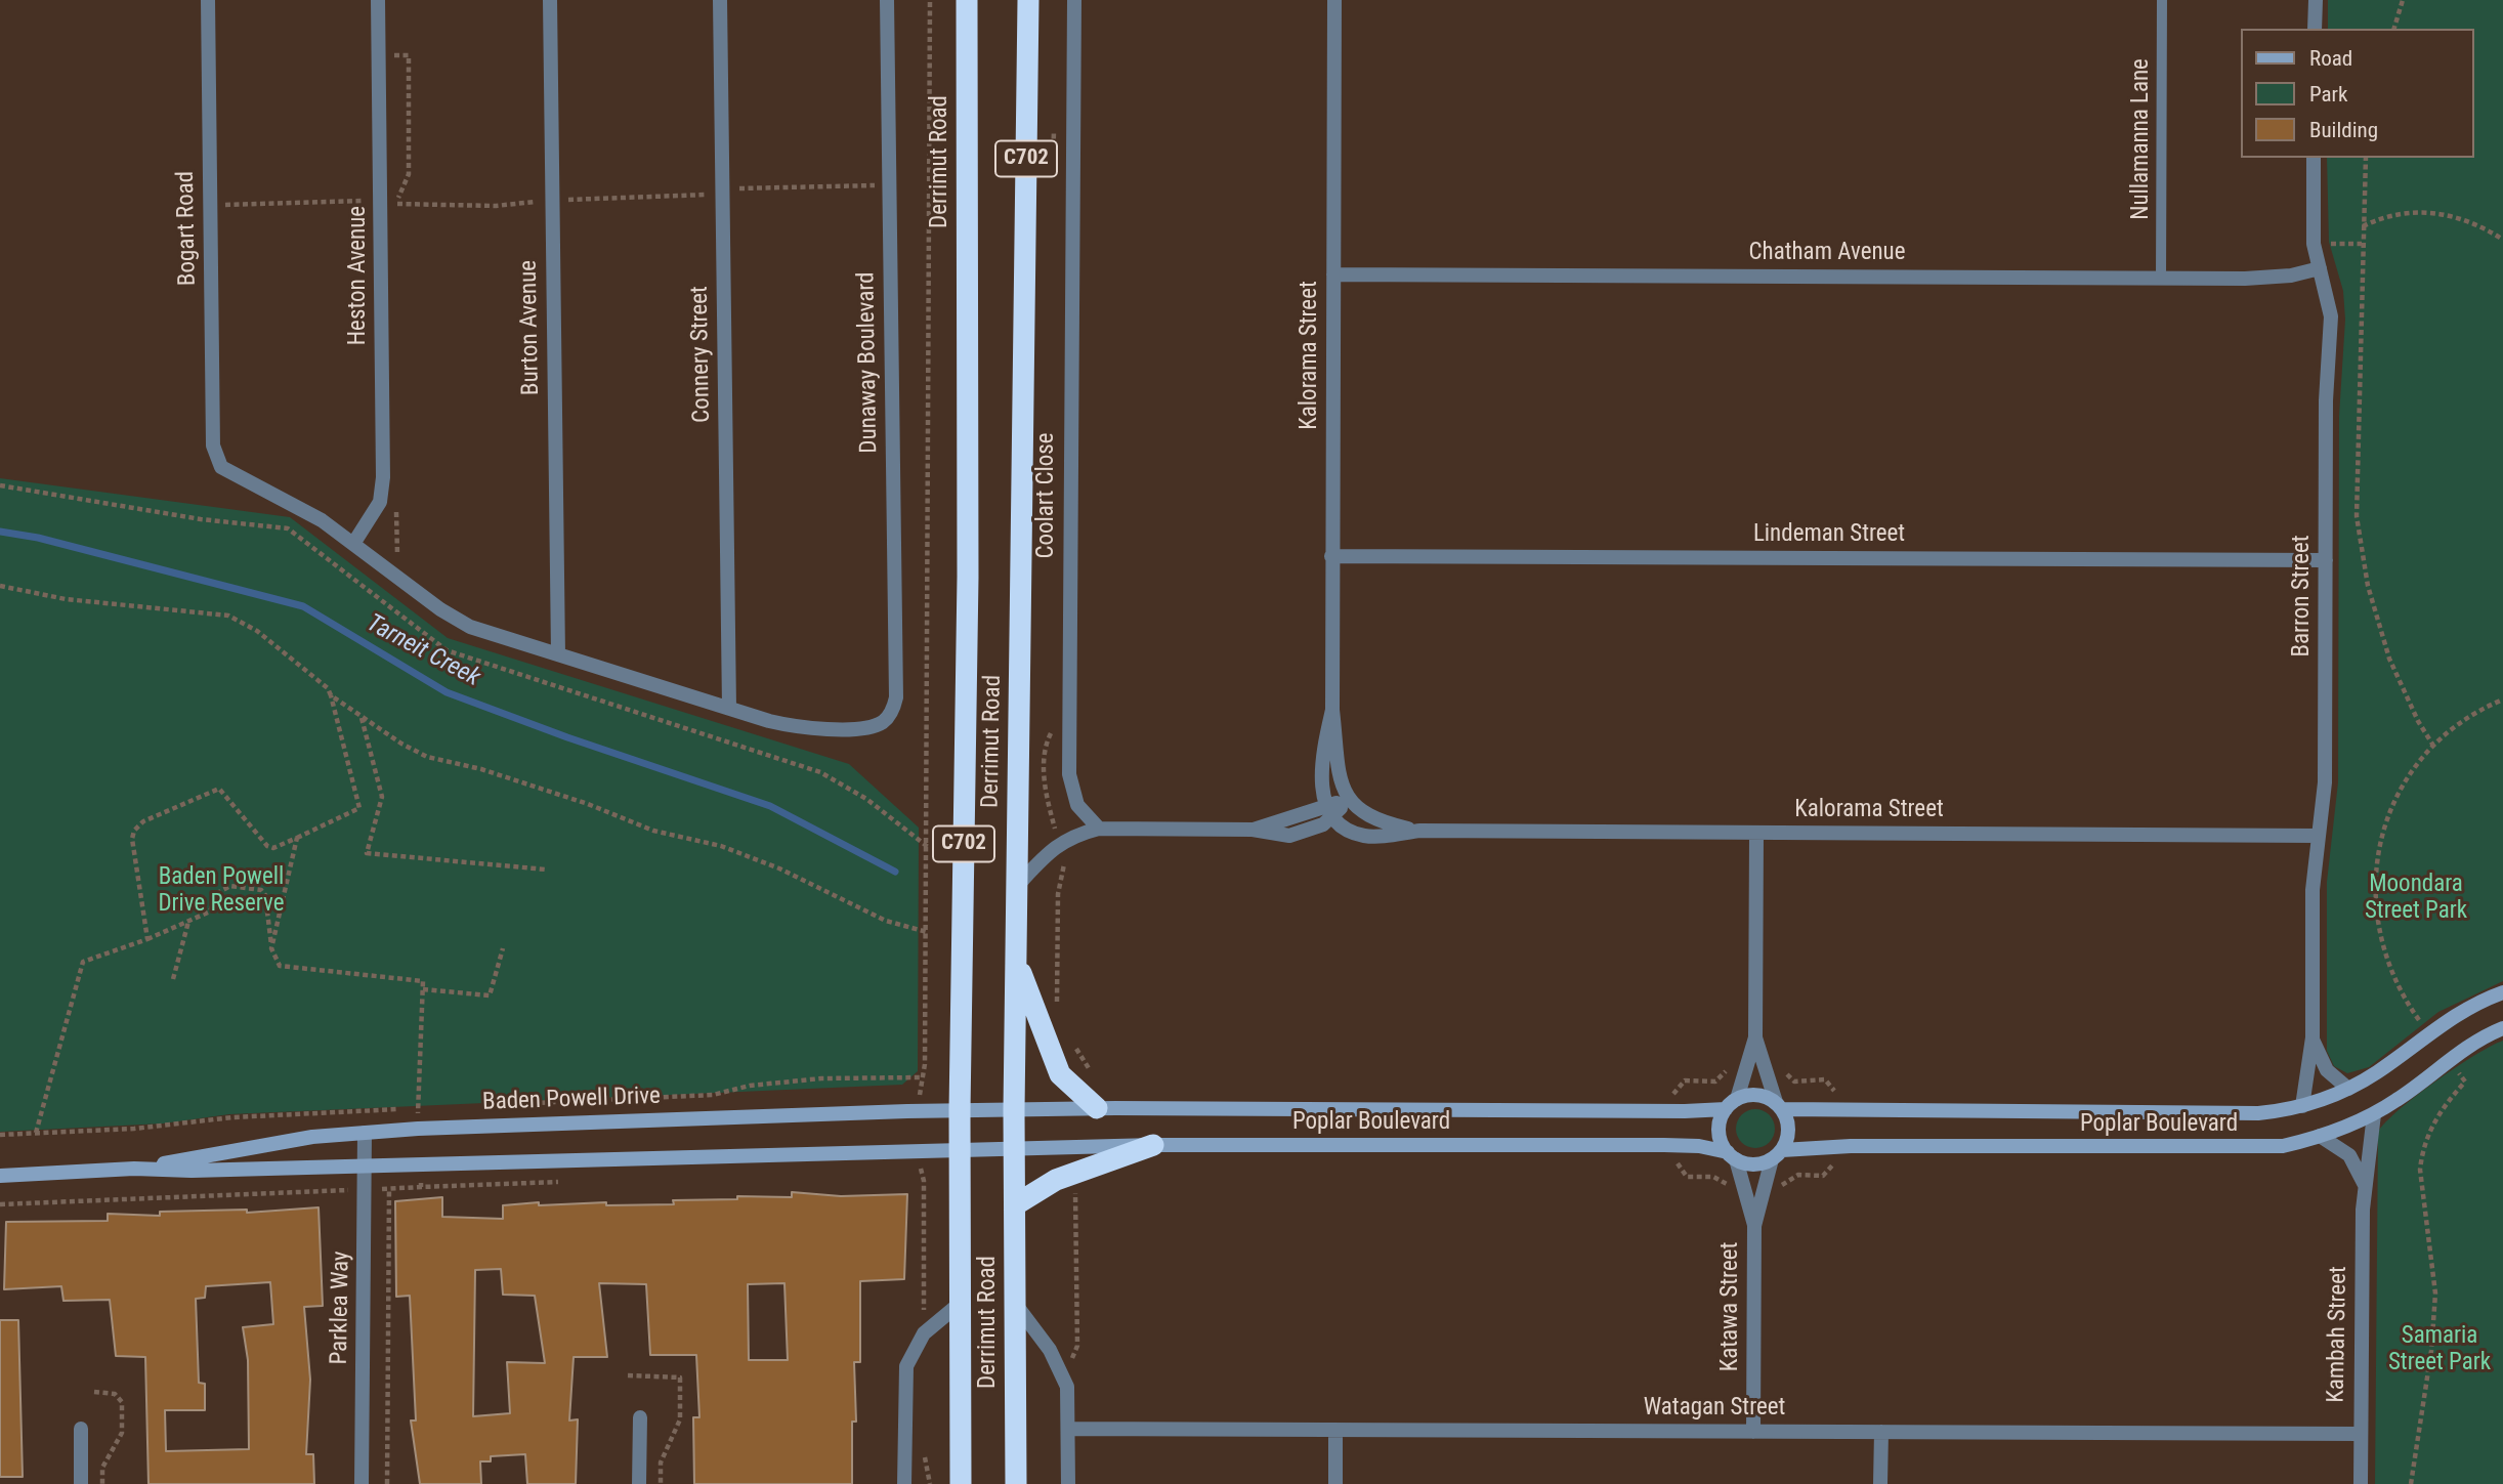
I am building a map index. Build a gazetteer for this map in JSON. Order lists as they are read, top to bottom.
{
  "streets": {
    "highway": ["C702", "Derrimut Road"],
    "street": [
      "Bogart Road",
      "Chatham Avenue",
      "Heston Avenue",
      "Burton Avenue",
      "Connery Street",
      "Kalorama Street",
      "Dunaway Boulevard",
      "Coolart Close",
      "Lindeman Street",
      "Barron Street",
      "Baden Powell Drive",
      "Poplar Boulevard",
      "Katawa Street",
      "Parklea Way",
      "Kambah Street",
      "Watagan Street"
    ],
    "lane": ["Nullamanna Lane"]
  },
  "crossings": [
    ["Nullamanna Lane", "Chatham Avenue"],
    ["Derrimut Road", "Baden Powell Drive"],
    ["Derrimut Road", "Poplar Boulevard"],
    ["Bogart Road", "Heston Avenue"],
    ["Chatham Avenue", "Kalorama Street"],
    ["Chatham Avenue", "Barron Street"],
    ["Connery Street", "Dunaway Boulevard"],
    ["Kalorama Street", "Lindeman Street"],
    ["Kalorama Street", "Barron Street"],
    ["Lindeman Street", "Barron Street"],
    ["Barron Street", "Poplar Boulevard"],
    ["Baden Powell Drive", "Poplar Boulevard"],
    ["Baden Powell Drive", "Parklea Way"],
    ["Poplar Boulevard", "Katawa Street"],
    ["Poplar Boulevard", "Kambah Street"],
    ["Katawa Street", "Watagan Street"],
    ["Kambah Street", "Watagan Street"]
  ],
  "water": ["Tarneit Creek"],
  "parks": ["Baden Powell Drive Reserve", "Moondara Street Park", "Samaria Street Park"],
  "legend": ["Road", "Park", "Building"]
}
